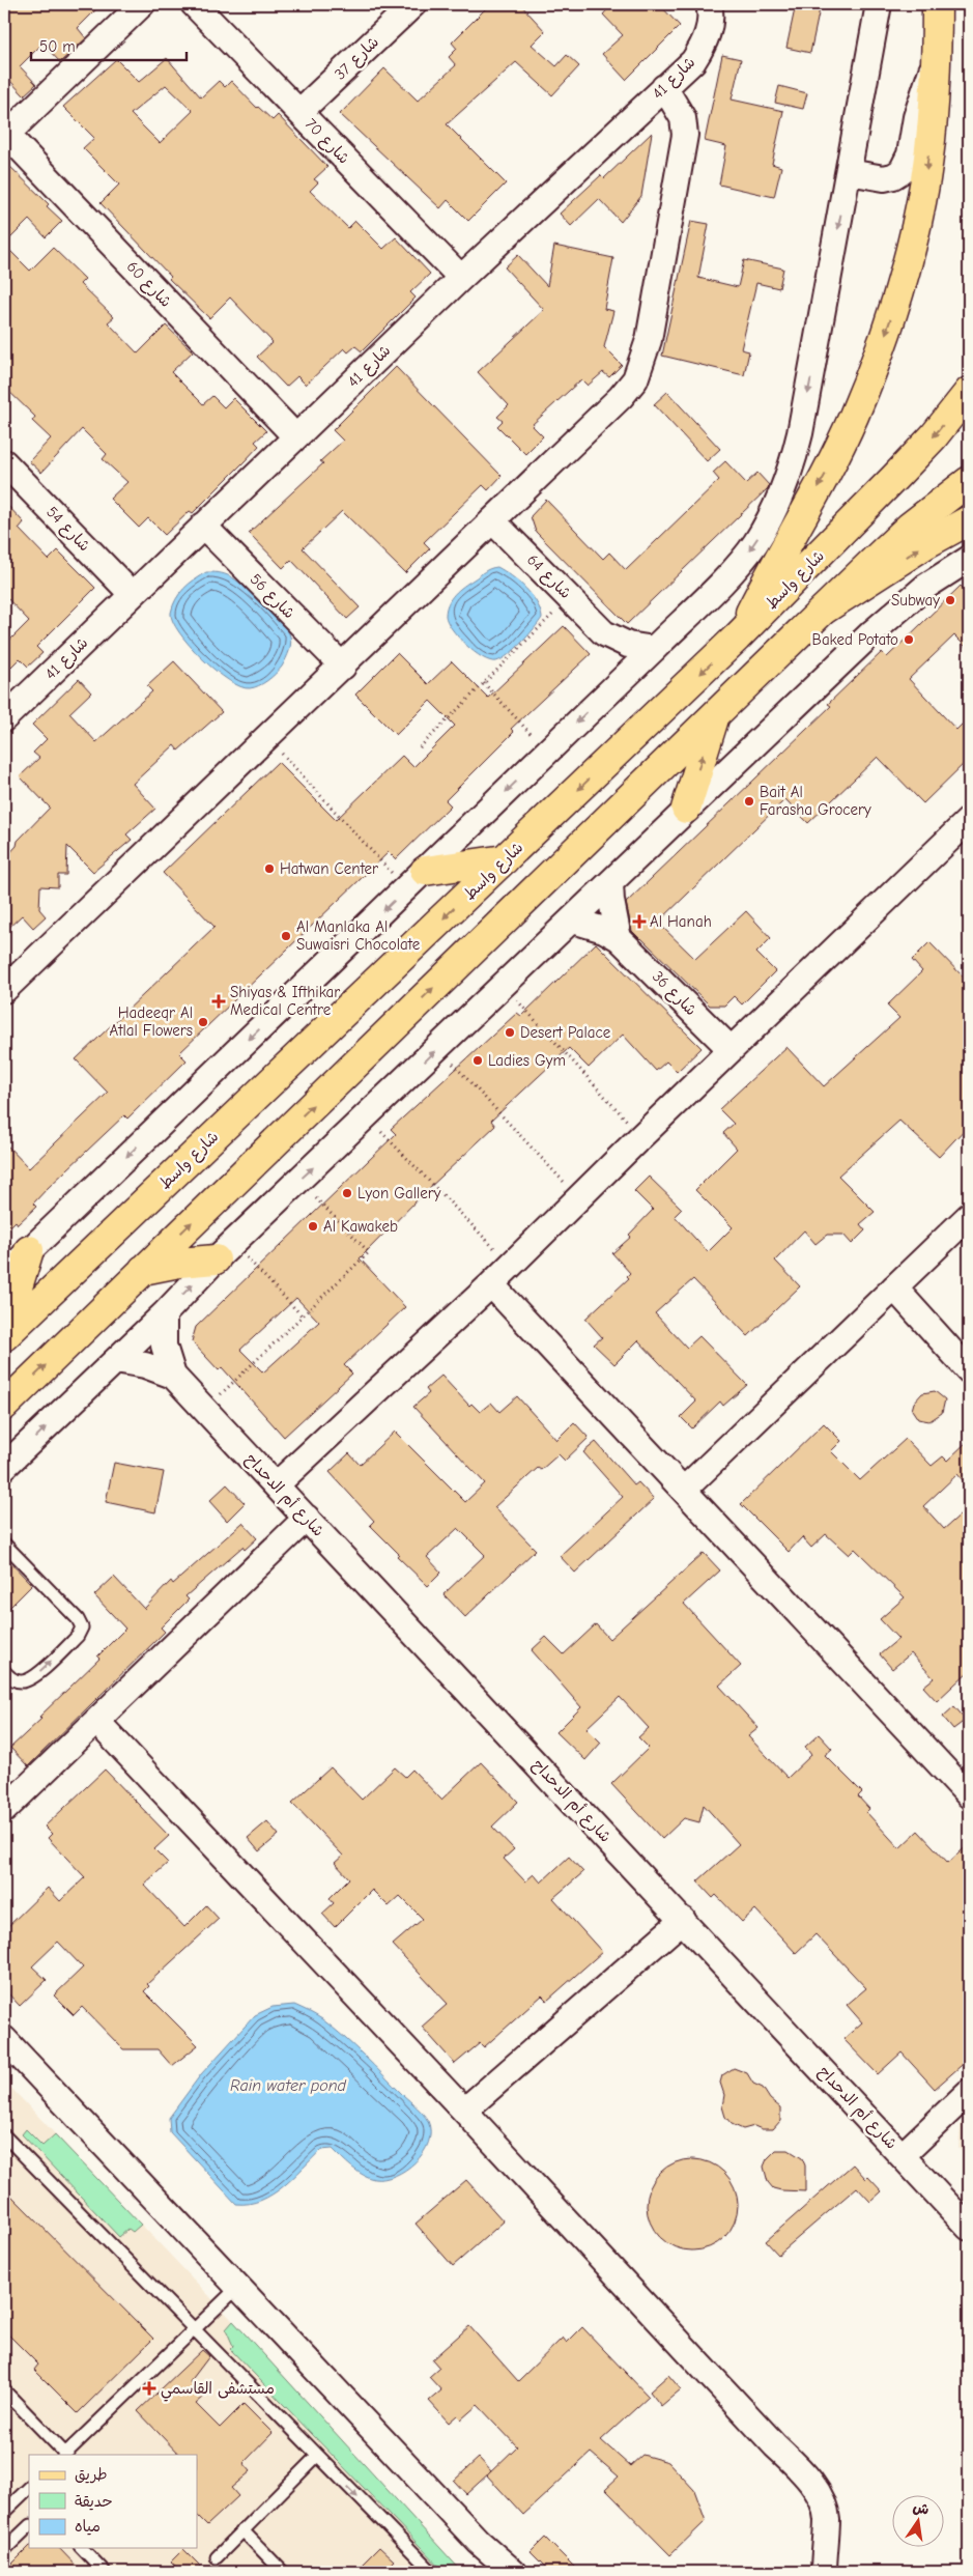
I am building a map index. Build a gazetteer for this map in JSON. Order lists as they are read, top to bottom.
{
  "streets": {
    "main road": ["شارع واسط"],
    "street": [
      "شارع 37",
      "شارع 41",
      "شارع 70",
      "شارع 60",
      "شارع 54",
      "شارع 64",
      "شارع 56",
      "شارع 36",
      "شارع أم الدحداح"
    ]
  },
  "crossings": [
    ["شارع 37", "شارع 70"],
    ["شارع 41", "شارع 70"],
    ["شارع 41", "شارع 60"],
    ["شارع 41", "شارع 54"],
    ["شارع 41", "شارع 56"]
  ],
  "water": ["Rain water pond"],
  "places": {
    "other": [
      "Subway",
      "Baked Potato",
      "Bait Al Farasha Grocery",
      "Hatwan Center",
      "Al Manlaka Al Suwaisri Chocolate",
      "Hadeeqr Al Atlal Flowers",
      "Desert Palace",
      "Ladies Gym",
      "Lyon Gallery",
      "Al Kawakeb"
    ],
    "health": ["Al Hanah", "Shiyas & Ifthikar Medical Centre", "مستشفى القاسمي"]
  },
  "legend": ["طريق", "حديقة", "مياه"],
  "scale_bar": "50 m",
  "north": "top"
}
